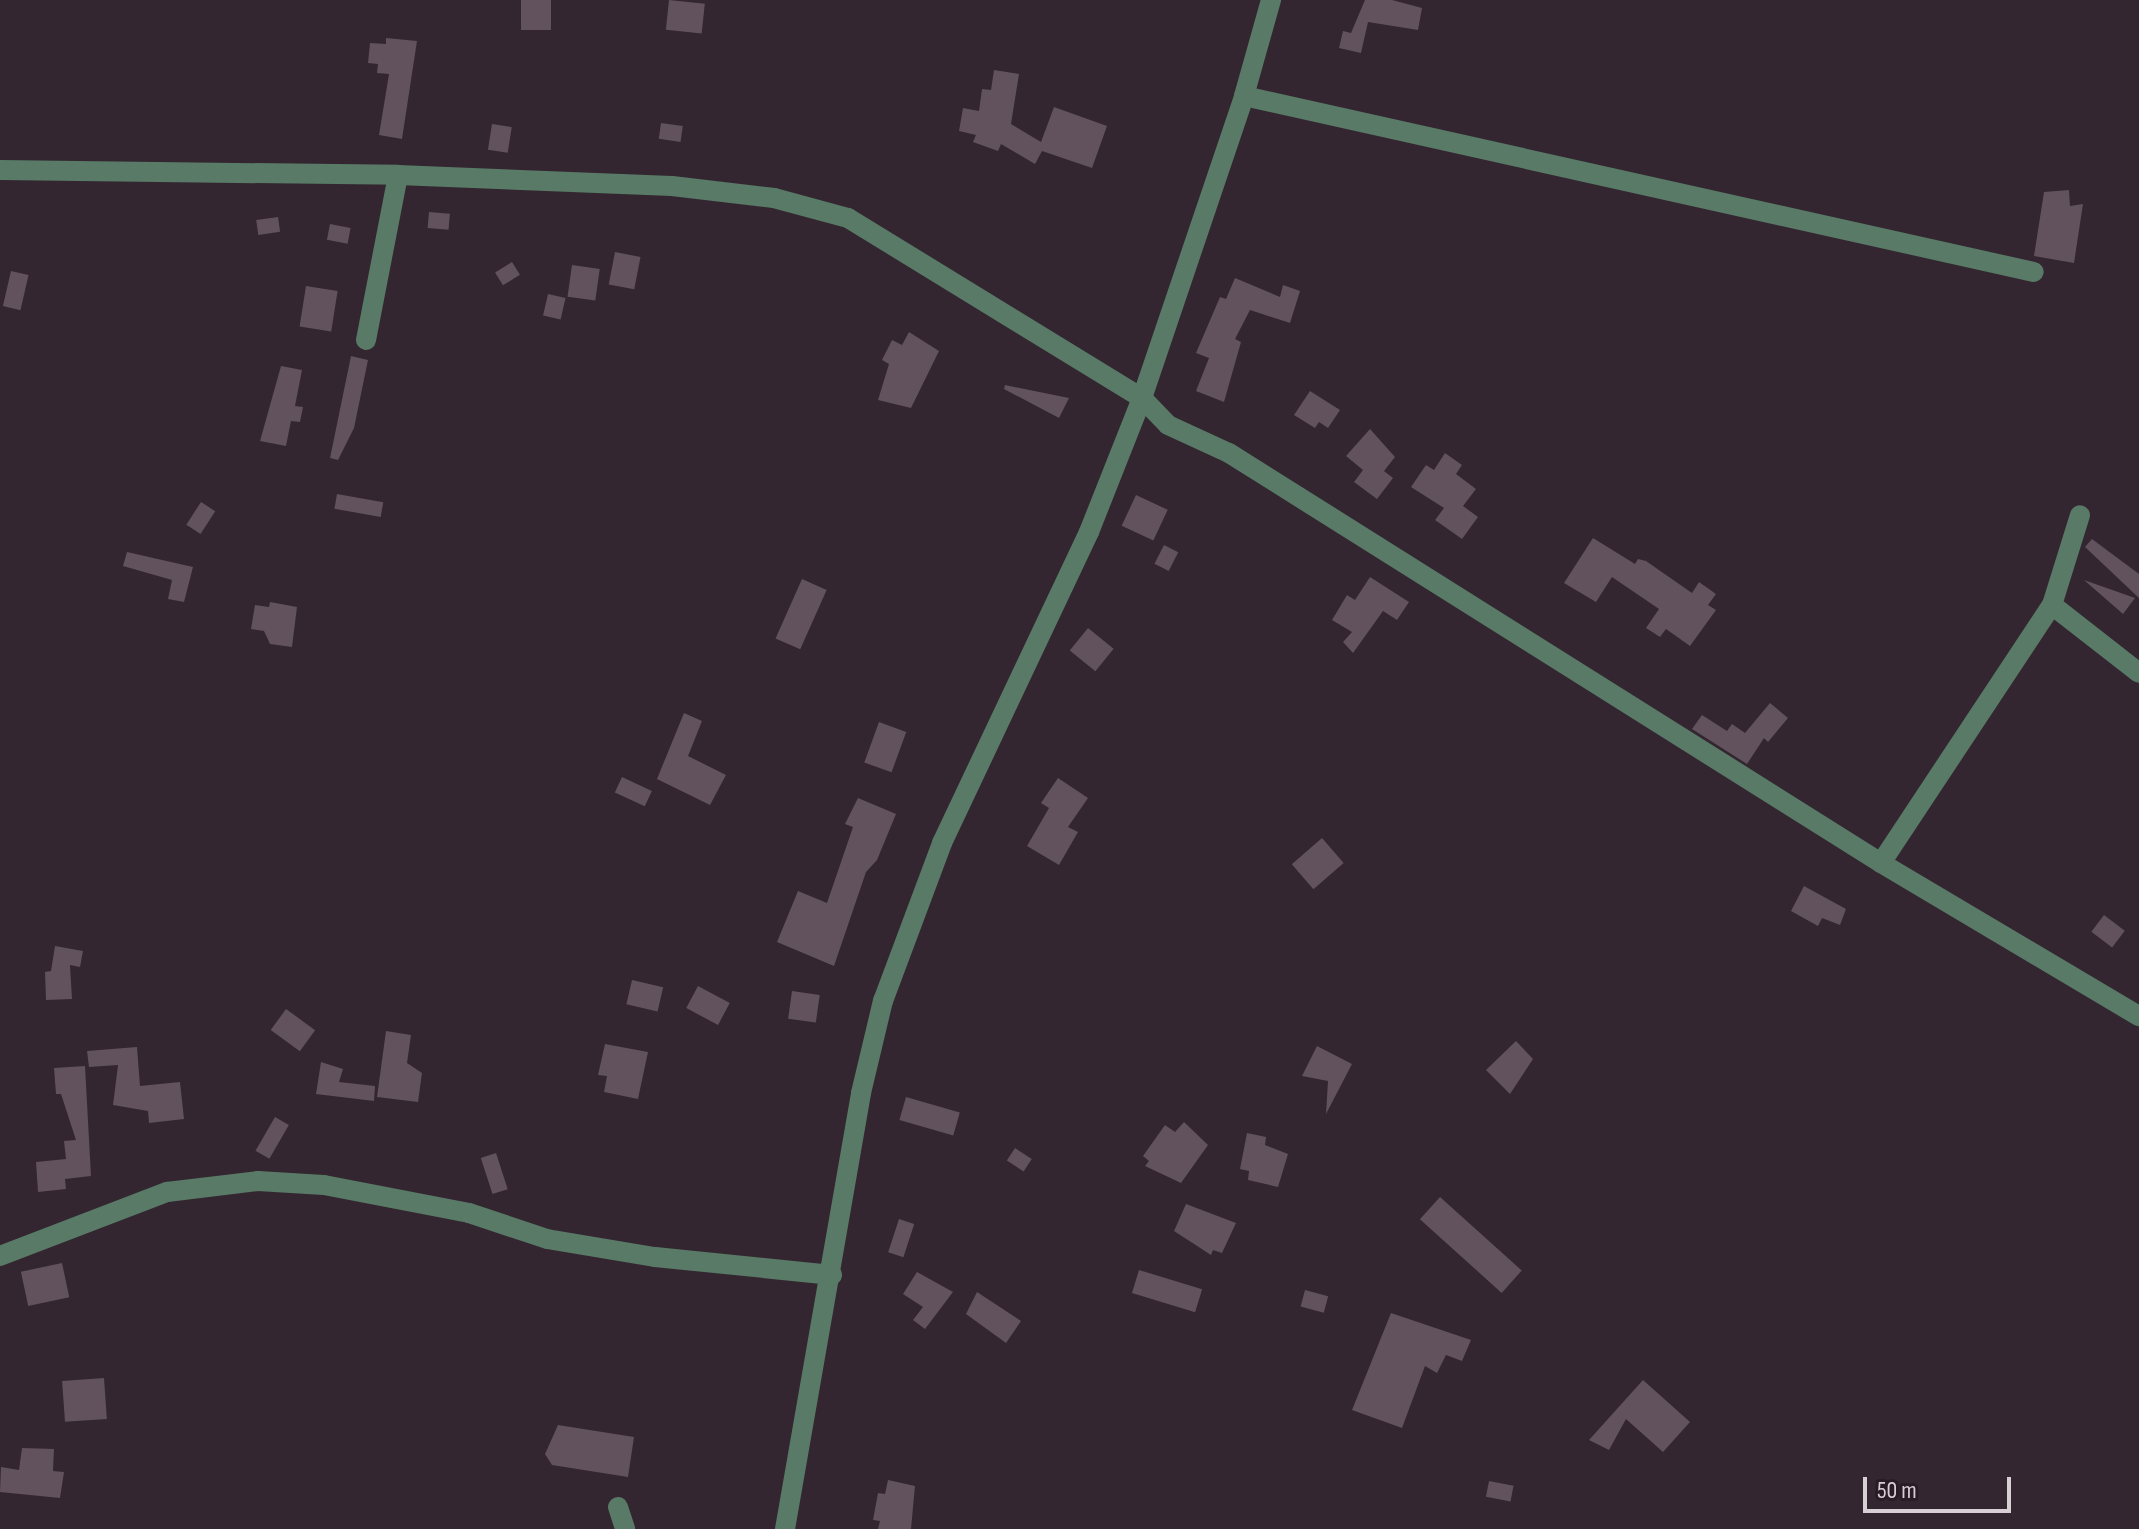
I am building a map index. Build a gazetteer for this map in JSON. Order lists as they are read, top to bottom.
{
  "scale_bar": "50 m"
}
